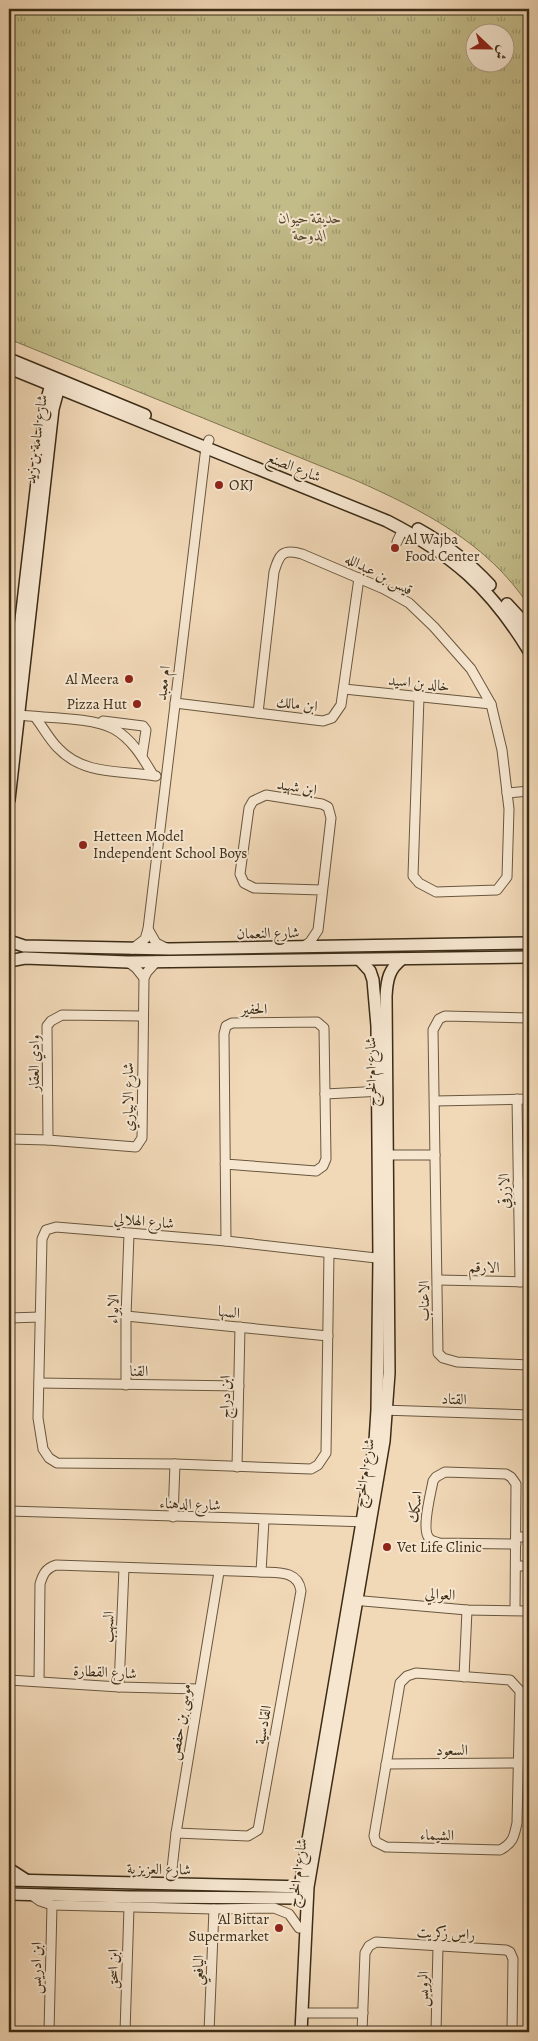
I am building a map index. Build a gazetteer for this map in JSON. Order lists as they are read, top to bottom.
{
  "streets": {
    "street": [
      "شارع اسامة بن زيد",
      "شارع الصنع",
      "قيس بن عبدالله",
      "ام معبد",
      "خالد بن اسيد",
      "ابن مالك",
      "ابن شهيد",
      "شارع النعمان",
      "الحفير",
      "وادي العقار",
      "شارع ام الخرج",
      "شارع الابياري",
      "الازرقي",
      "شارع الهلالي",
      "الارقم",
      "الاعناب",
      "الابواء",
      "السها",
      "القنا",
      "ابن دراج",
      "القتاد",
      "شارع الدهناء",
      "اسكك",
      "العوالي",
      "السهب",
      "شارع القطارة",
      "موسى بن حفص",
      "القادسية",
      "السعود",
      "الشيماء",
      "شارع العزيزية",
      "راس زكريت",
      "ابن ادريس",
      "ابن اسحق",
      "اليافعي",
      "الرويس"
    ]
  },
  "crossings": [
    ["شارع اسامة بن زيد", "شارع الصنع"],
    ["شارع الصنع", "ام معبد"],
    ["قيس بن عبدالله", "خالد بن اسيد"],
    ["قيس بن عبدالله", "ابن مالك"],
    ["ام معبد", "ابن مالك"],
    ["خالد بن اسيد", "ابن مالك"],
    ["شارع النعمان", "شارع ام الخرج"],
    ["الحفير", "شارع الهلالي"],
    ["وادي العقار", "شارع الابياري"],
    ["شارع ام الخرج", "شارع الهلالي"],
    ["شارع ام الخرج", "القتاد"],
    ["شارع ام الخرج", "شارع الدهناء"],
    ["شارع ام الخرج", "العوالي"],
    ["شارع ام الخرج", "شارع العزيزية"],
    ["الازرقي", "الارقم"],
    ["شارع الهلالي", "الابواء"],
    ["شارع الهلالي", "السها"],
    ["شارع الهلالي", "القنا"],
    ["شارع الهلالي", "ابن دراج"],
    ["الارقم", "الاعناب"],
    ["الابواء", "السها"],
    ["الابواء", "القنا"],
    ["السها", "ابن دراج"],
    ["القنا", "ابن دراج"],
    ["اسكك", "العوالي"],
    ["السهب", "شارع القطارة"],
    ["السهب", "القادسية"],
    ["شارع القطارة", "موسى بن حفص"],
    ["شارع القطارة", "القادسية"],
    ["موسى بن حفص", "القادسية"],
    ["السعود", "الشيماء"],
    ["راس زكريت", "الرويس"]
  ],
  "parks": ["حديقة حيوان الدوحة"],
  "places": [
    "OKJ",
    "Al Wajba Food Center",
    "Al Meera",
    "Pizza Hut",
    "Hetteen Model Independent School Boys",
    "Vet Life Clinic",
    "Al Bittar Supermarket"
  ],
  "north": "right"
}
